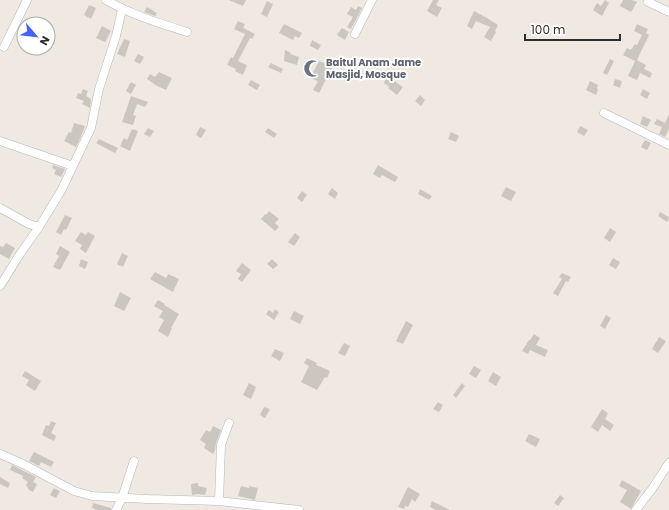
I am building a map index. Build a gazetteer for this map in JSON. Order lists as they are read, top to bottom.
{
  "places": {
    "mosque": ["Baitul Anam Jame Masjid, Mosque"]
  },
  "scale_bar": "100 m",
  "north": "bottom right"
}
